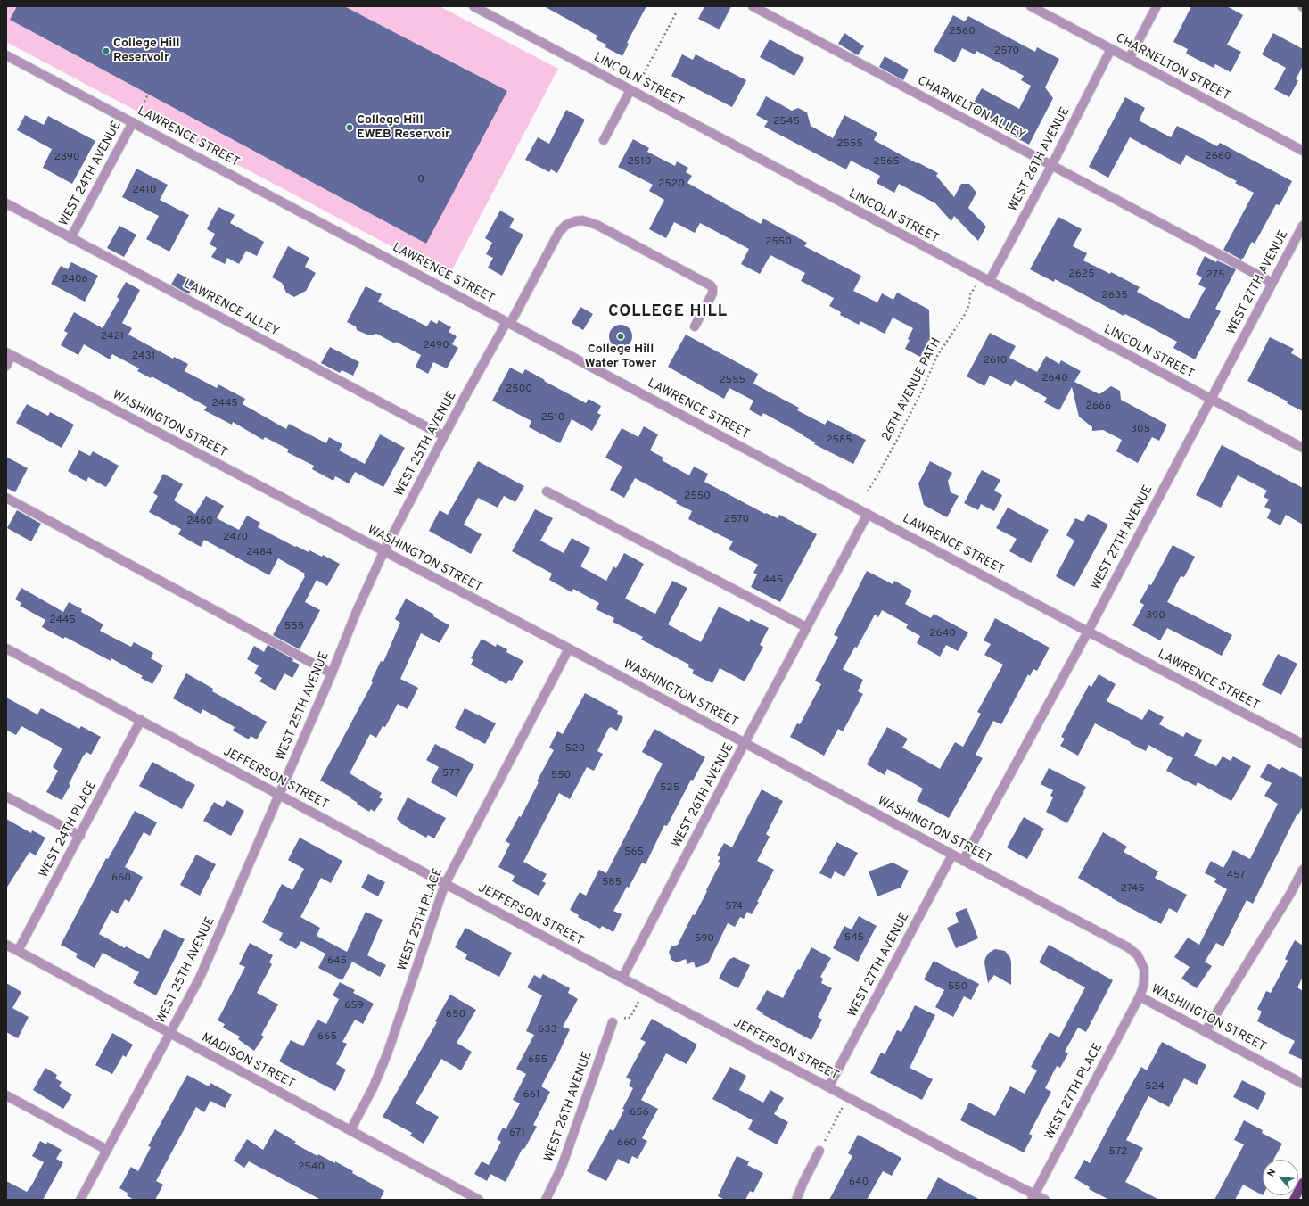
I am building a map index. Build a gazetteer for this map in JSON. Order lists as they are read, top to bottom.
{
  "streets": {
    "street": [
      "CHARNELTON STREET",
      "LINCOLN STREET",
      "CHARNELTON ALLEY",
      "LAWRENCE STREET",
      "WEST 26TH AVENUE",
      "WEST 24TH AVENUE",
      "WEST 27TH AVENUE",
      "LAWRENCE ALLEY",
      "WASHINGTON STREET",
      "WEST 25TH AVENUE",
      "JEFFERSON STREET",
      "WEST 24TH PLACE",
      "WEST 25TH PLACE",
      "MADISON STREET",
      "WEST 27TH PLACE"
    ],
    "path": ["26TH AVENUE PATH"]
  },
  "crossings": [
    ["CHARNELTON STREET", "WEST 26TH AVENUE"],
    ["LINCOLN STREET", "WEST 26TH AVENUE"],
    ["LINCOLN STREET", "WEST 27TH AVENUE"],
    ["LINCOLN STREET", "26TH AVENUE PATH"],
    ["CHARNELTON ALLEY", "WEST 26TH AVENUE"],
    ["CHARNELTON ALLEY", "WEST 27TH AVENUE"],
    ["LAWRENCE STREET", "WEST 26TH AVENUE"],
    ["LAWRENCE STREET", "WEST 24TH AVENUE"],
    ["LAWRENCE STREET", "WEST 27TH AVENUE"],
    ["LAWRENCE STREET", "WEST 25TH AVENUE"],
    ["WEST 26TH AVENUE", "WASHINGTON STREET"],
    ["WEST 26TH AVENUE", "JEFFERSON STREET"],
    ["WEST 24TH AVENUE", "LAWRENCE ALLEY"],
    ["WEST 27TH AVENUE", "WASHINGTON STREET"],
    ["WEST 27TH AVENUE", "JEFFERSON STREET"],
    ["LAWRENCE ALLEY", "WEST 25TH AVENUE"],
    ["WASHINGTON STREET", "WEST 25TH AVENUE"],
    ["WASHINGTON STREET", "WEST 25TH PLACE"],
    ["WASHINGTON STREET", "WEST 27TH PLACE"],
    ["WEST 25TH AVENUE", "JEFFERSON STREET"],
    ["WEST 25TH AVENUE", "MADISON STREET"],
    ["JEFFERSON STREET", "WEST 24TH PLACE"],
    ["JEFFERSON STREET", "WEST 25TH PLACE"],
    ["JEFFERSON STREET", "WEST 27TH PLACE"],
    ["WEST 24TH PLACE", "MADISON STREET"],
    ["WEST 25TH PLACE", "MADISON STREET"]
  ],
  "districts": ["COLLEGE HILL"],
  "places": ["College Hill Reservoir", "College Hill EWEB Reservoir", "College Hill Water Tower"],
  "house_numbers": [
    "2560",
    "2570",
    "2545",
    "2555",
    "2660",
    "2390",
    "2510",
    "2565",
    "0",
    "2520",
    "2410",
    "2550",
    "2625",
    "275",
    "2406",
    "2635",
    "2421",
    "2490",
    "2431",
    "2610",
    "2640",
    "2555",
    "2500",
    "2445",
    "2666",
    "2510",
    "305",
    "2585",
    "2550",
    "2570",
    "2460",
    "2470",
    "2484",
    "445",
    "390",
    "2445",
    "555",
    "2640",
    "520",
    "577",
    "550",
    "525",
    "565",
    "457",
    "660",
    "585",
    "2745",
    "574",
    "545",
    "590",
    "645",
    "550",
    "659",
    "650",
    "633",
    "665",
    "655",
    "524",
    "661",
    "656",
    "671",
    "660",
    "572",
    "2540",
    "640"
  ],
  "north": "top left"
}
